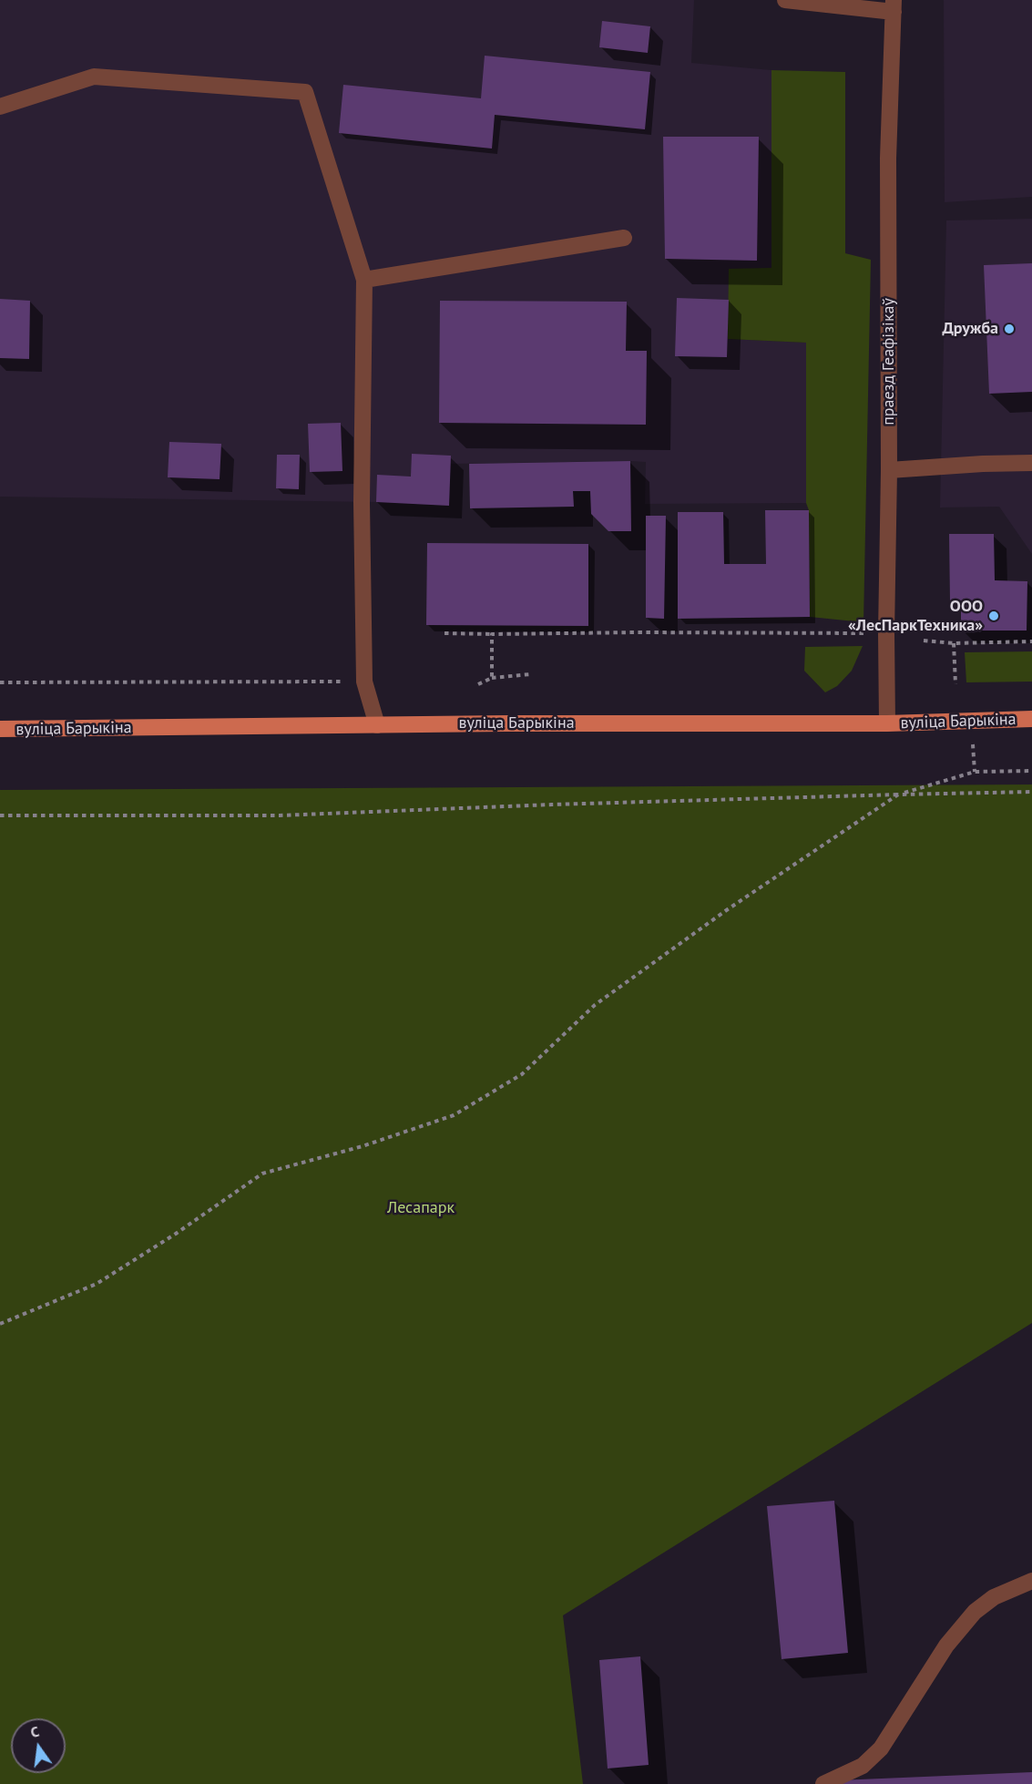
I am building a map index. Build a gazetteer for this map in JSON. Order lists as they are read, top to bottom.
{
  "streets": {
    "main road": ["вуліца Барыкіна"],
    "street": ["праезд Геафізікаў"]
  },
  "crossings": [
    ["праезд Геафізікаў", "вуліца Барыкіна"]
  ],
  "parks": ["Лесапарк"],
  "places": ["Дружба", "ООО «ЛесПаркТехника»"],
  "north": "top"
}
